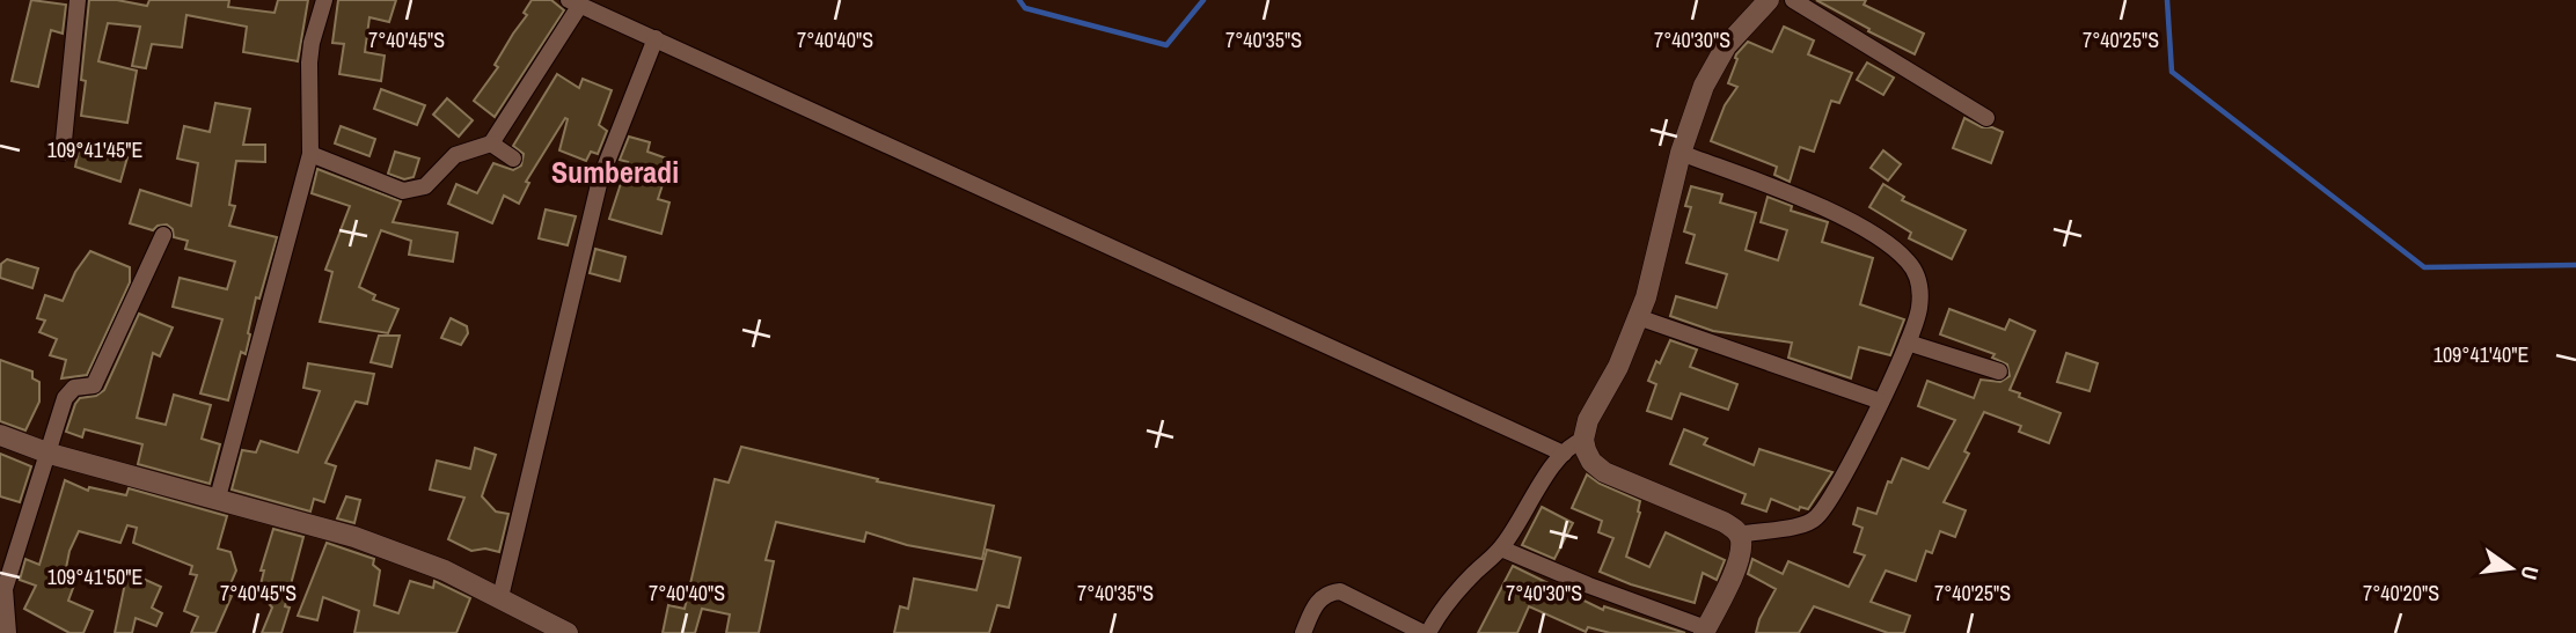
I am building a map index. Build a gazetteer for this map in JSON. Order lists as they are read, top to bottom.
{
  "districts": ["Sumberadi"],
  "north": "right",
  "coordinates": [
    "7°40'45\"S",
    "7°40'40\"S",
    "7°40'35\"S",
    "7°40'30\"S",
    "7°40'25\"S",
    "109°41'45\"E",
    "109°41'40\"E",
    "109°41'50\"E",
    "7°40'20\"S"
  ]
}
